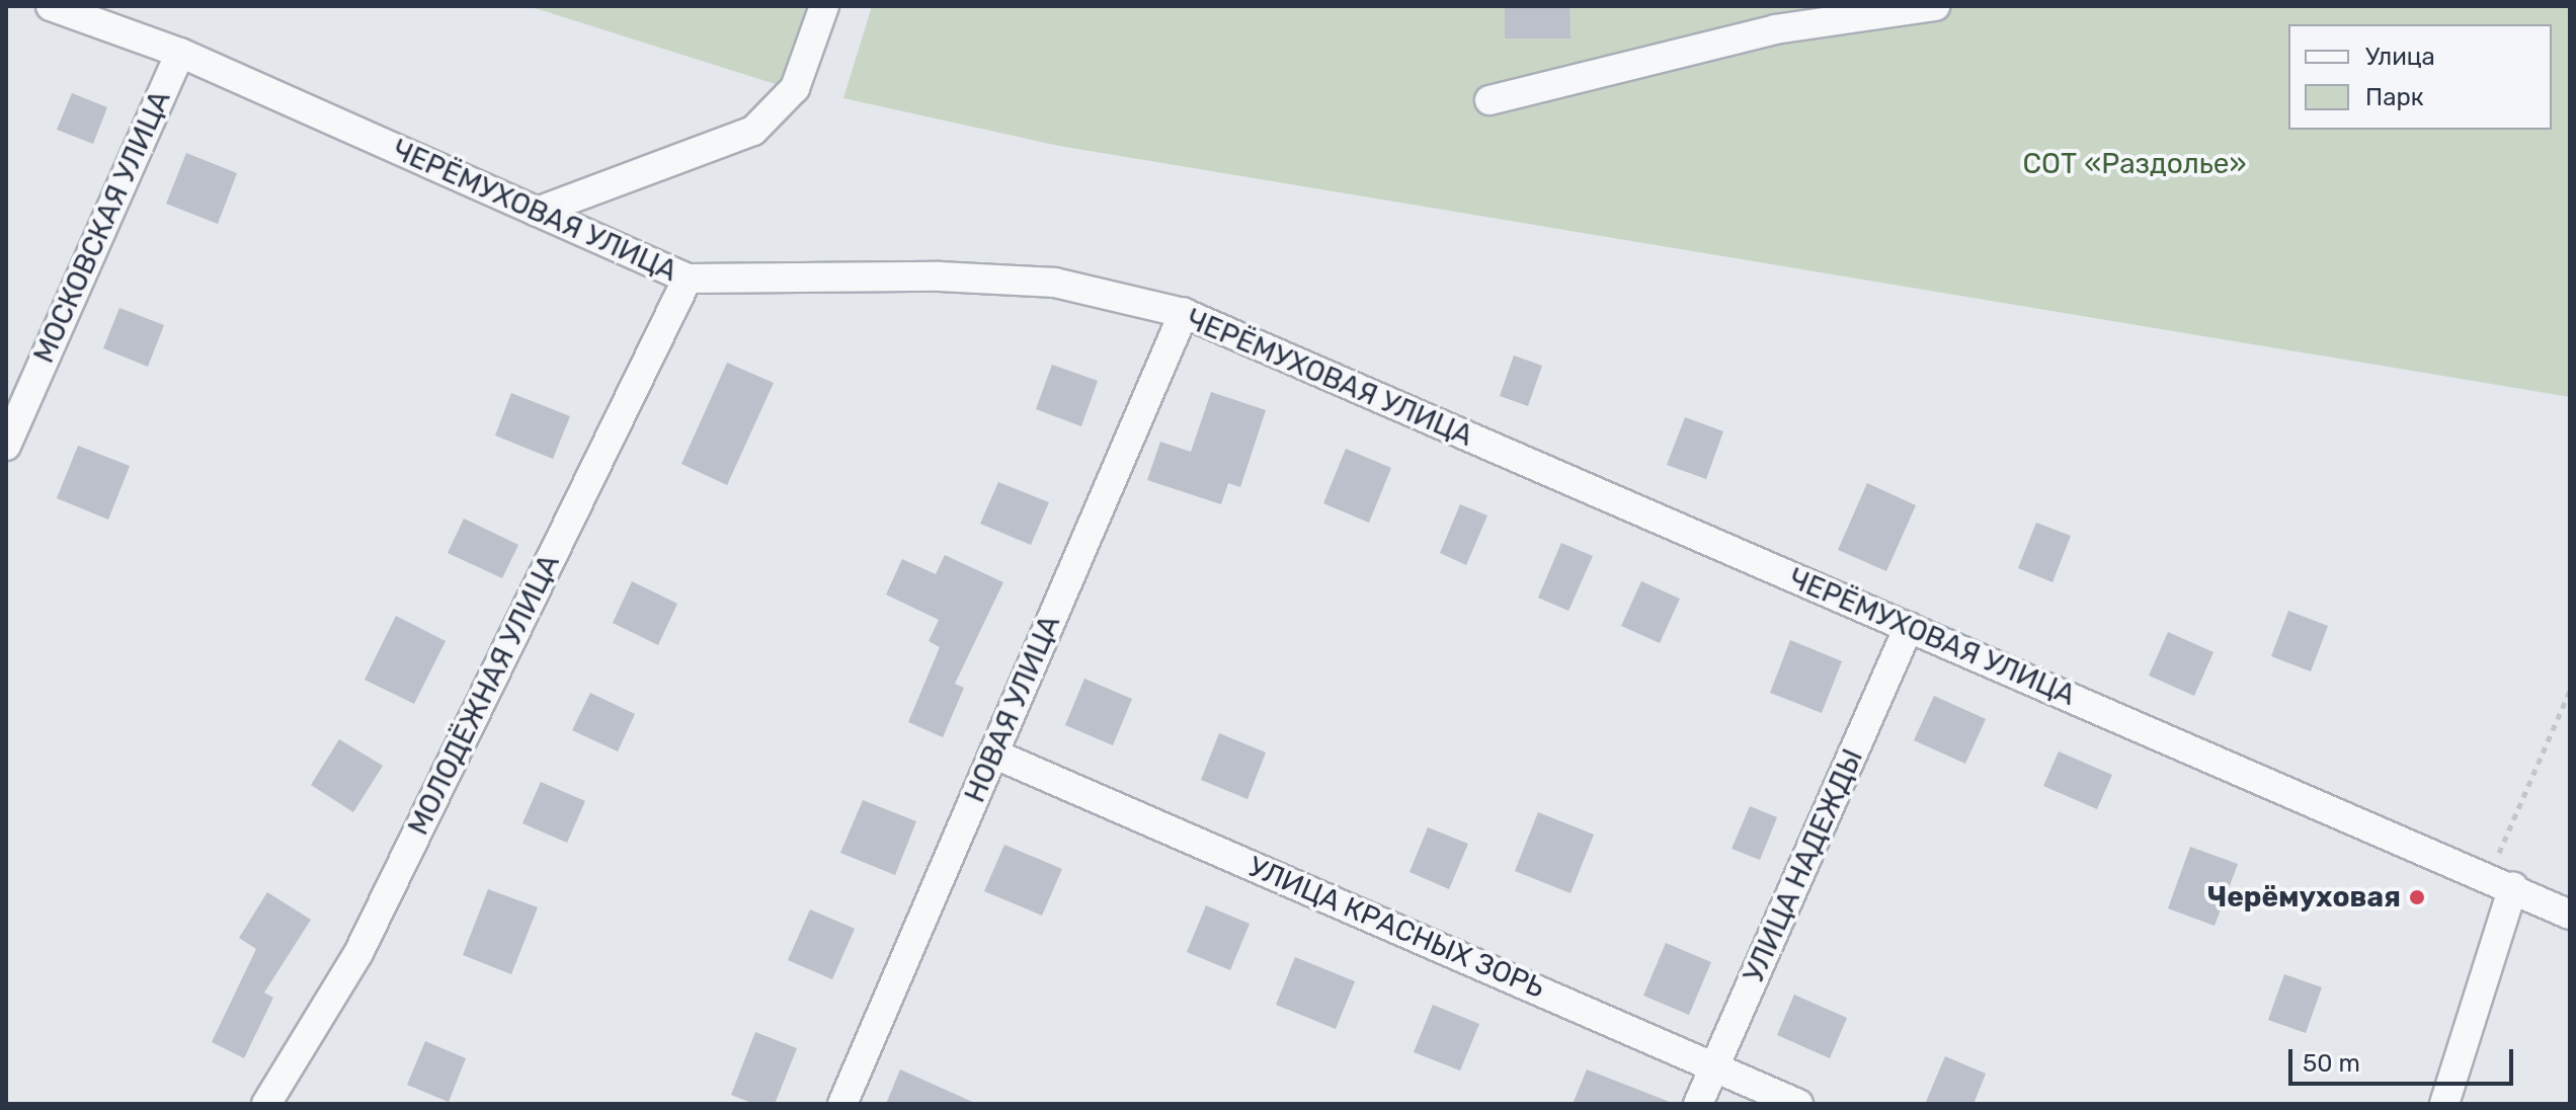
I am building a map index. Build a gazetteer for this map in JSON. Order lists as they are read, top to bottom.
{
  "streets": {
    "street": [
      "ЧЕРЁМУХОВАЯ УЛИЦА",
      "МОСКОВСКАЯ УЛИЦА",
      "МОЛОДЁЖНАЯ УЛИЦА",
      "НОВАЯ УЛИЦА",
      "УЛИЦА НАДЕЖДЫ",
      "УЛИЦА КРАСНЫХ ЗОРЬ"
    ]
  },
  "crossings": [
    ["ЧЕРЁМУХОВАЯ УЛИЦА", "МОСКОВСКАЯ УЛИЦА"],
    ["ЧЕРЁМУХОВАЯ УЛИЦА", "МОЛОДЁЖНАЯ УЛИЦА"],
    ["ЧЕРЁМУХОВАЯ УЛИЦА", "НОВАЯ УЛИЦА"],
    ["ЧЕРЁМУХОВАЯ УЛИЦА", "УЛИЦА НАДЕЖДЫ"],
    ["НОВАЯ УЛИЦА", "УЛИЦА КРАСНЫХ ЗОРЬ"],
    ["УЛИЦА НАДЕЖДЫ", "УЛИЦА КРАСНЫХ ЗОРЬ"]
  ],
  "parks": ["СОТ «Раздолье»"],
  "places": ["Черёмуховая"],
  "legend": ["Улица", "Парк"],
  "scale_bar": "50 m"
}
